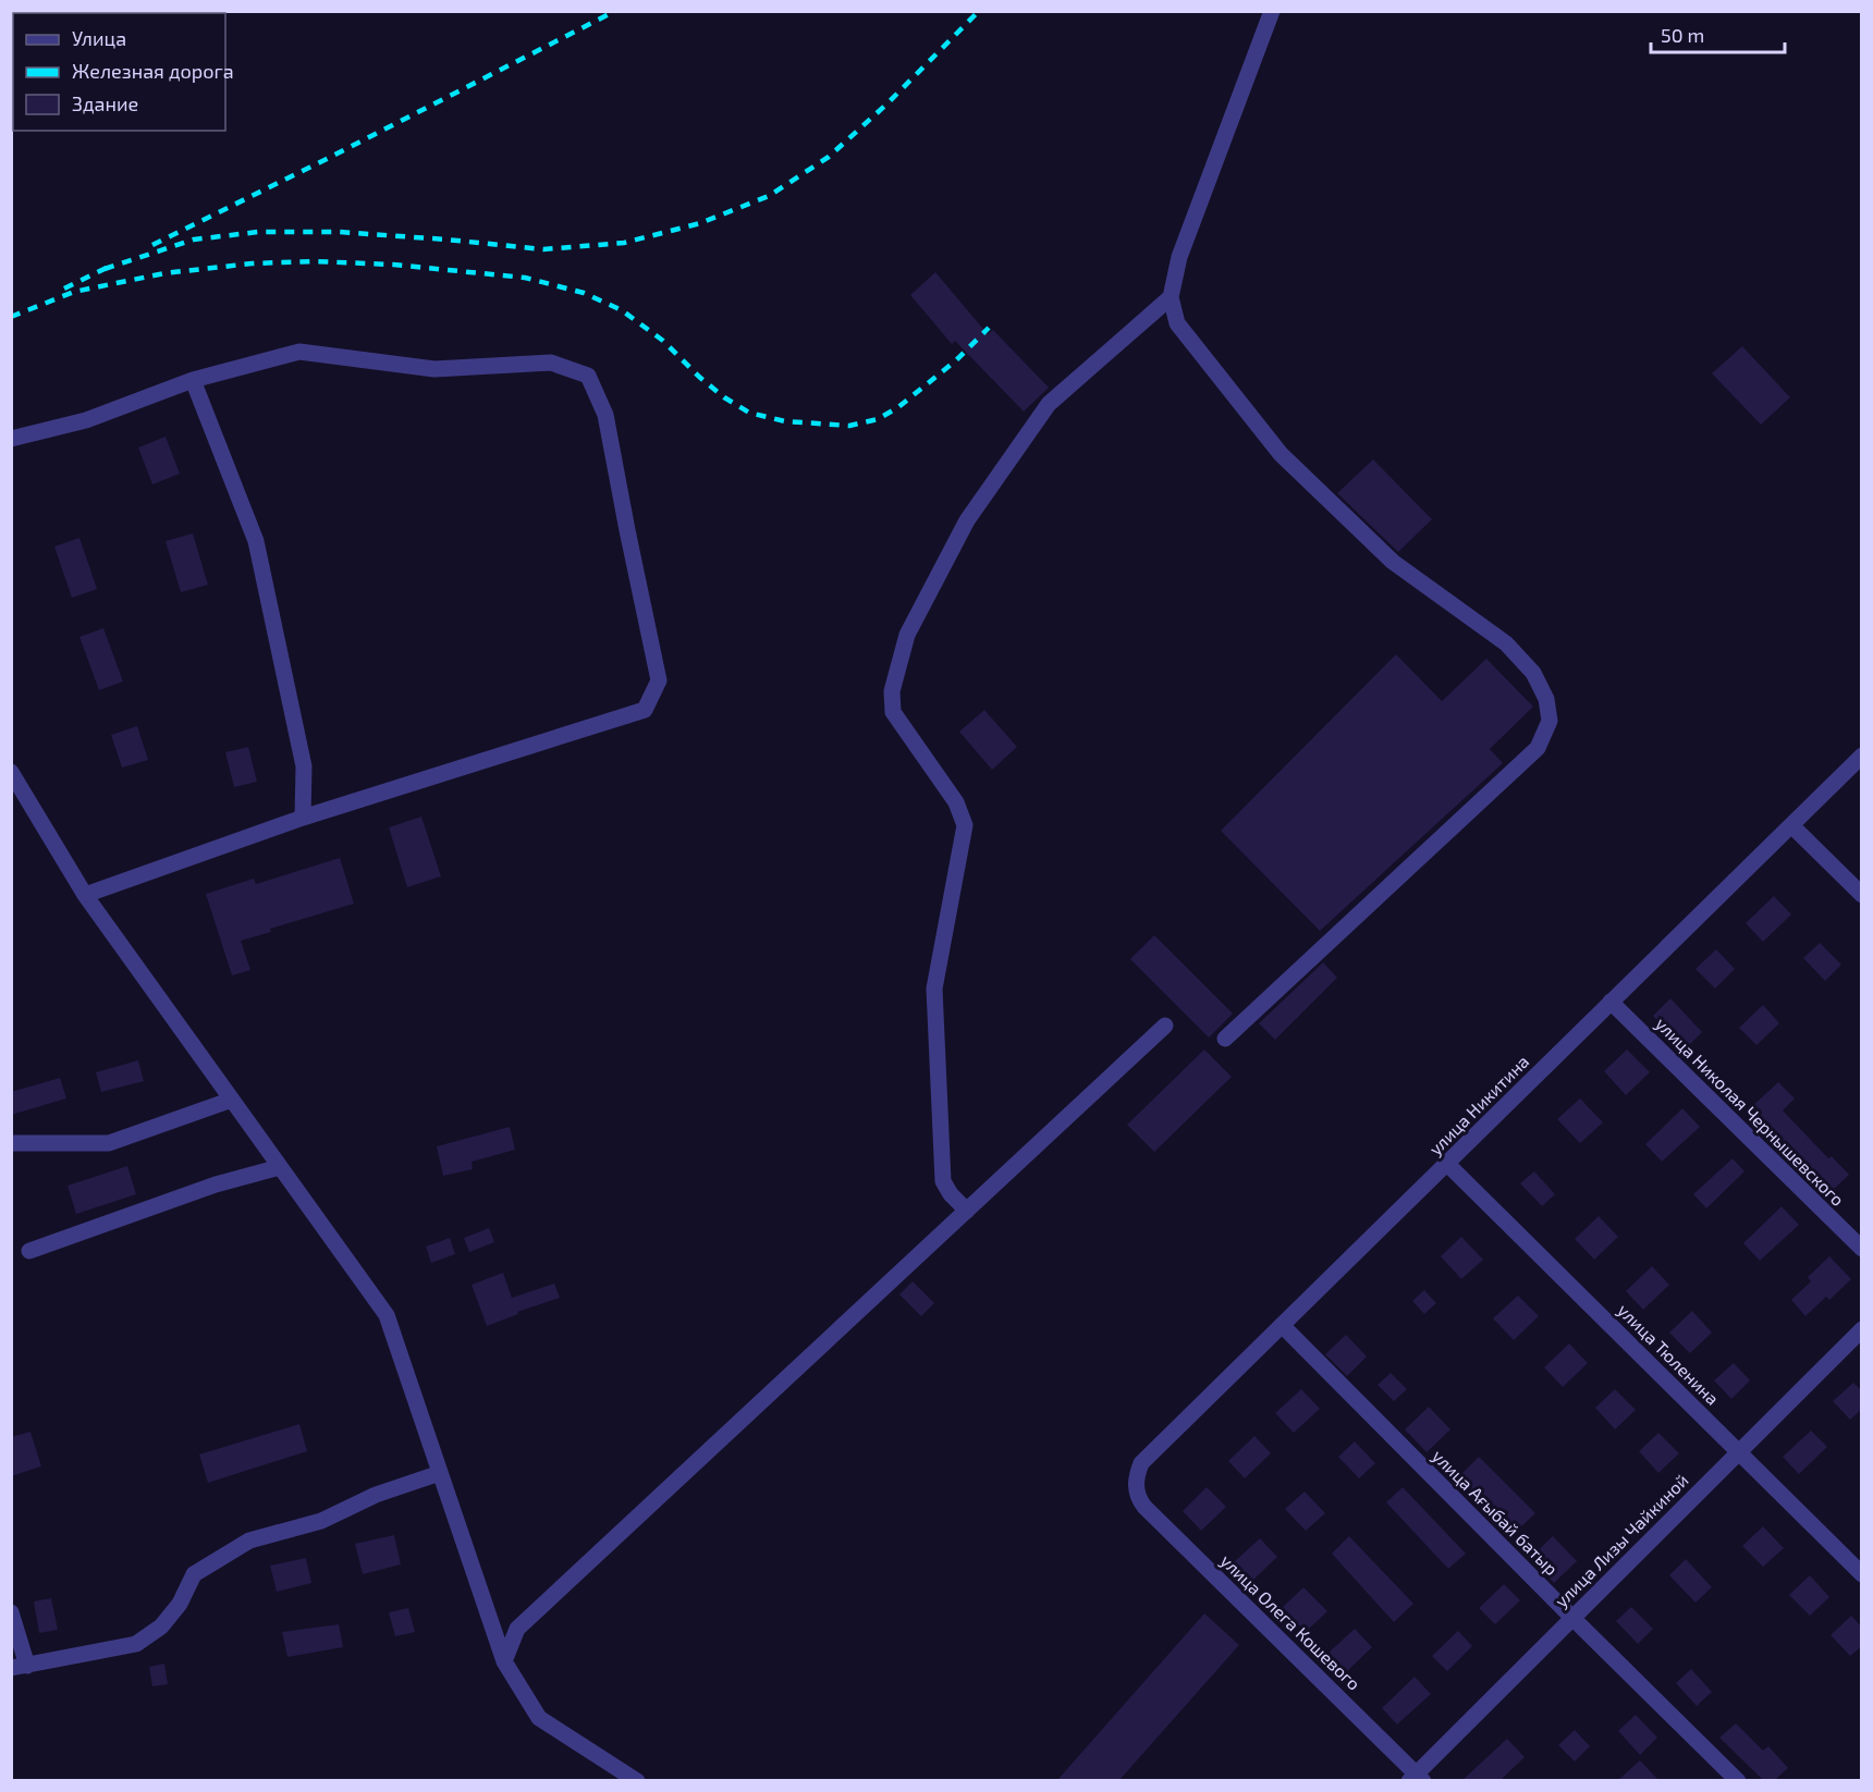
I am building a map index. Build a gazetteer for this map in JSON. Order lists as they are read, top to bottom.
{
  "streets": {
    "street": [
      "улица Никитина",
      "улица Николая Чернышевского",
      "улица Тюленина",
      "улица Ағыбай батыр",
      "улица Лизы Чайкиной",
      "улица Олега Кошевого"
    ]
  },
  "crossings": [
    ["улица Никитина", "улица Николая Чернышевского"],
    ["улица Никитина", "улица Тюленина"],
    ["улица Никитина", "улица Ағыбай батыр"],
    ["улица Никитина", "улица Олега Кошевого"],
    ["улица Тюленина", "улица Лизы Чайкиной"],
    ["улица Ағыбай батыр", "улица Лизы Чайкиной"],
    ["улица Лизы Чайкиной", "улица Олега Кошевого"]
  ],
  "legend": ["Улица", "Железная дорога", "Здание"],
  "scale_bar": "50 m"
}
